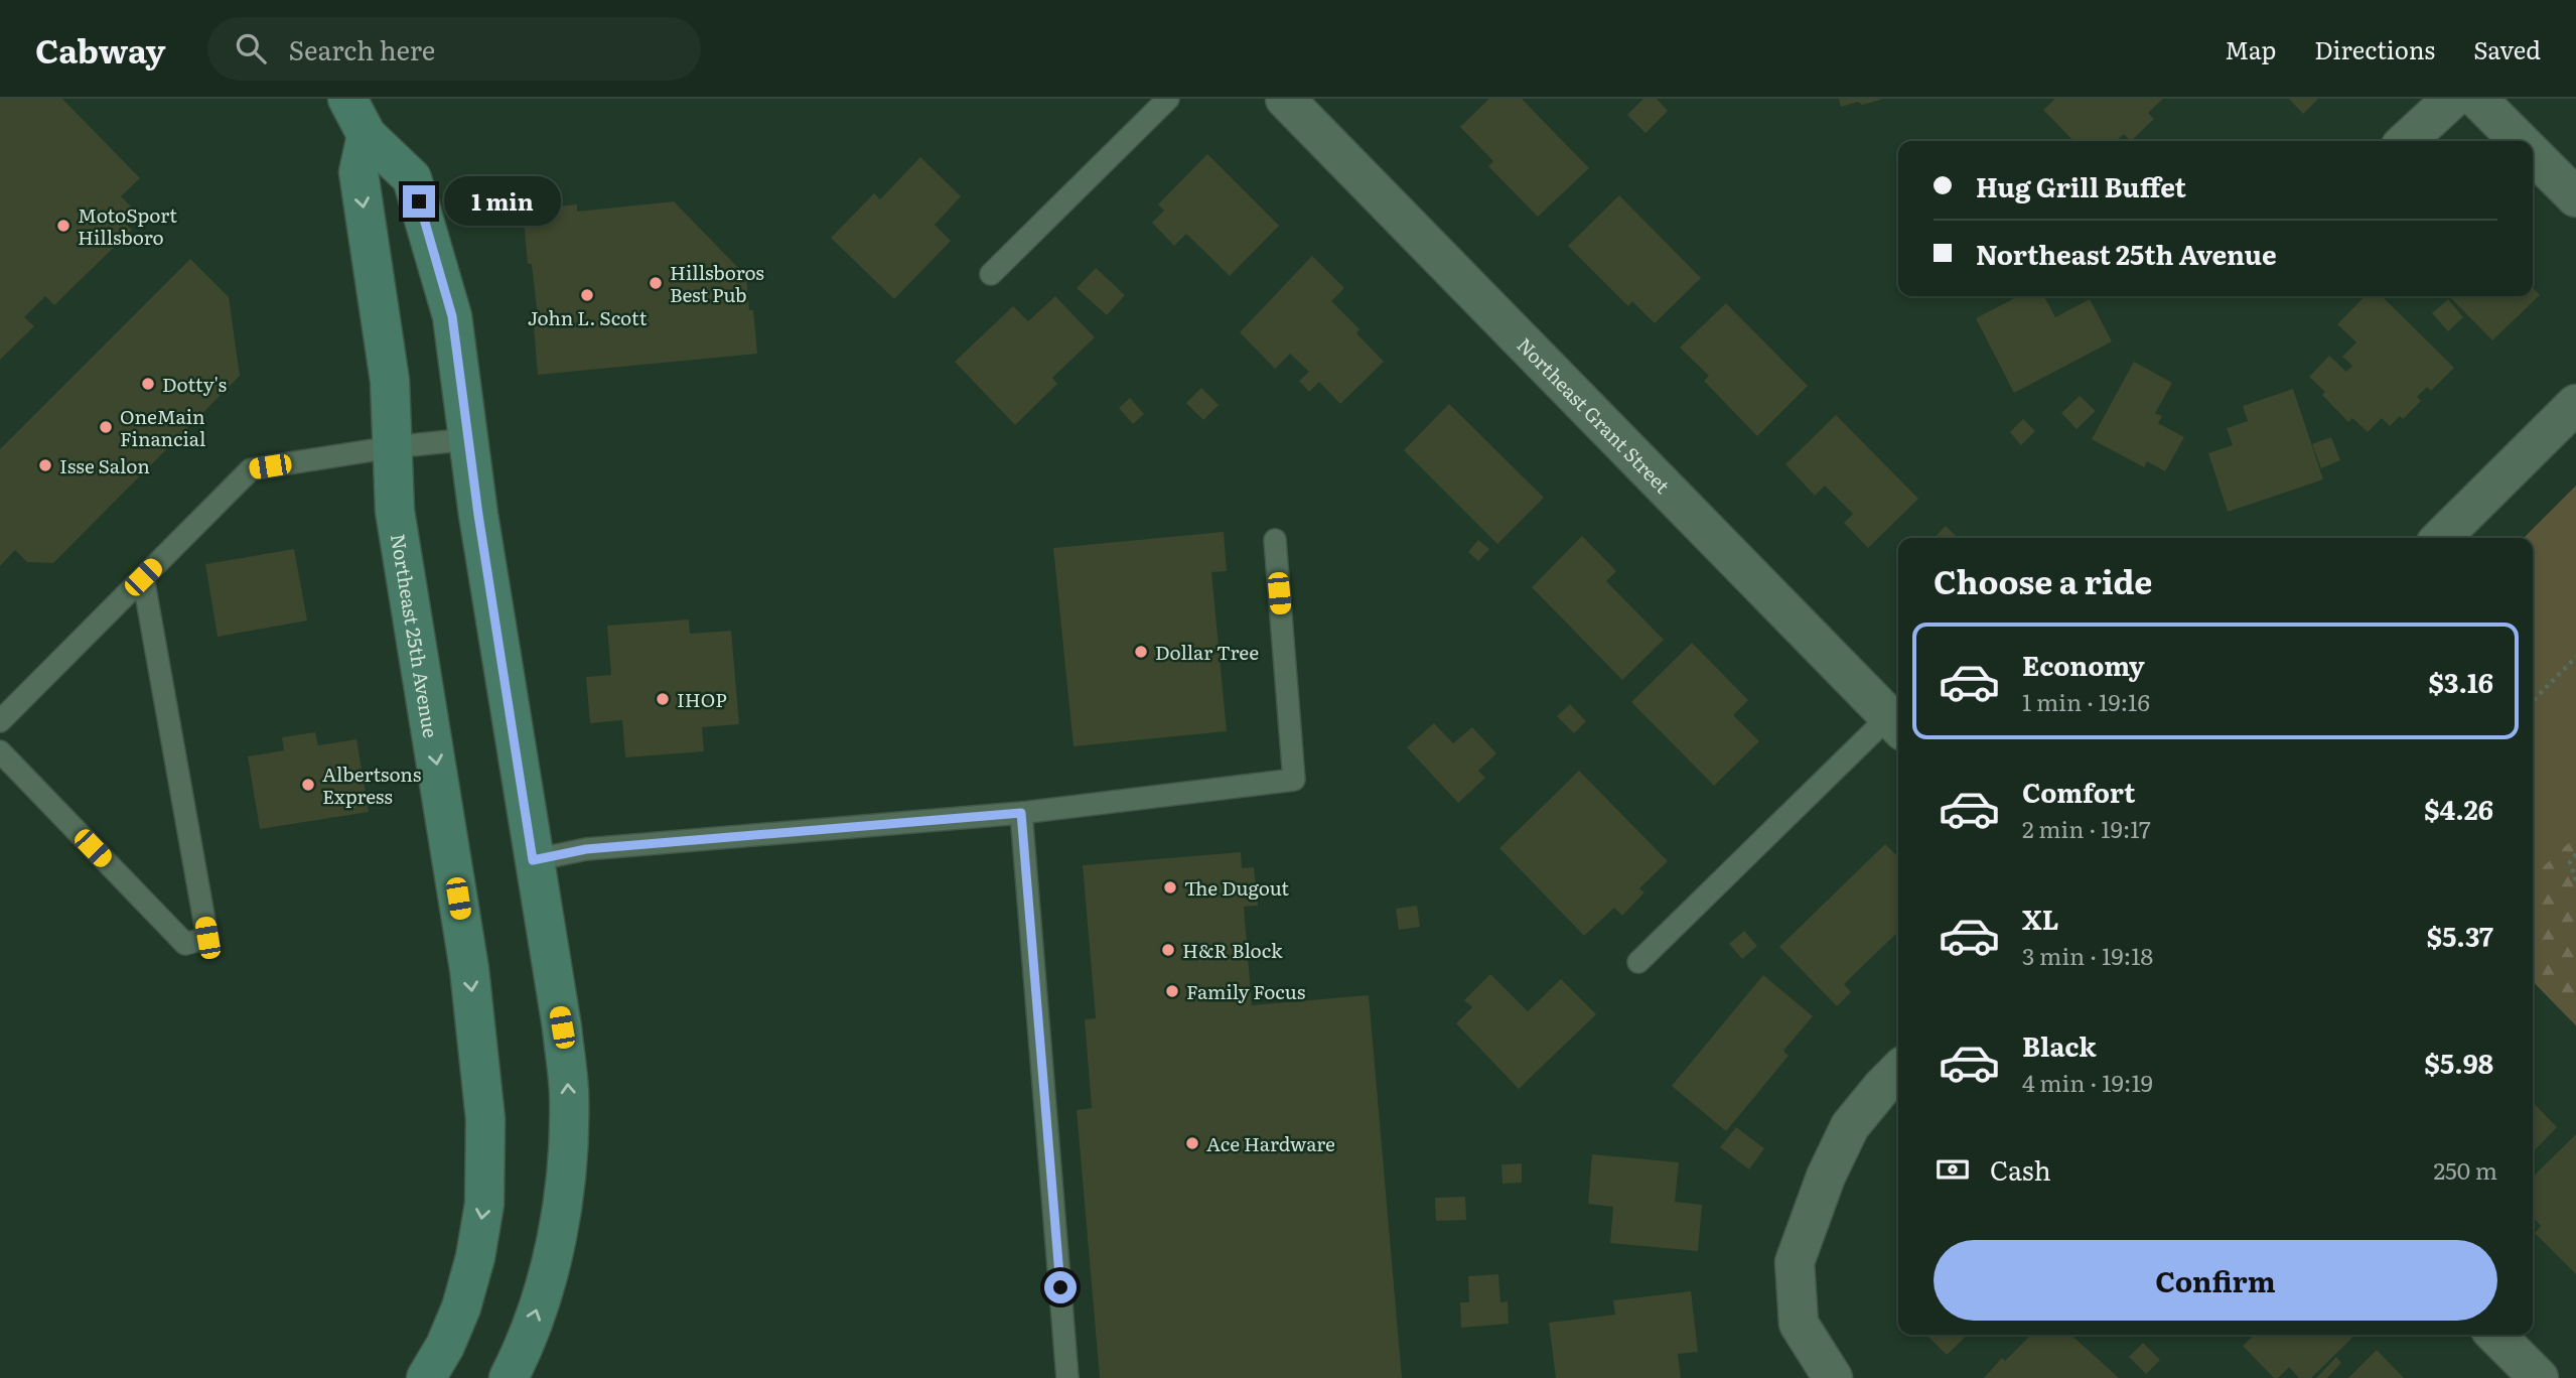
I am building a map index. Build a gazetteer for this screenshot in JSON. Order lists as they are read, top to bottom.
{
  "streets": {
    "main road": ["Northeast 25th Avenue"],
    "street": ["Northeast Grant Street"]
  },
  "places": [
    "MotoSport Hillsboro",
    "Hillsboros Best Pub",
    "John L. Scott",
    "Dotty's",
    "OneMain Financial",
    "Isse Salon",
    "Dollar Tree",
    "IHOP",
    "Albertsons Express",
    "The Dugout",
    "H&R Block",
    "Family Focus",
    "Ace Hardware"
  ],
  "page": {
    "header": "Cabway",
    "search": "Search here",
    "nav": ["Map", "Directions", "Saved"],
    "banner": ["Hug Grill Buffet", "Northeast 25th Avenue"],
    "bubble": "1 min",
    "heading": "Choose a ride",
    "list": [
      {
        "name": "Economy",
        "note": "1 min · 19:16",
        "value": "$3.16"
      },
      {
        "name": "Comfort",
        "note": "2 min · 19:17",
        "value": "$4.26"
      },
      {
        "name": "XL",
        "note": "3 min · 19:18",
        "value": "$5.37"
      },
      {
        "name": "Black",
        "note": "4 min · 19:19",
        "value": "$5.98"
      }
    ],
    "pay": ["Cash", "250 m"],
    "buttons": "Confirm"
  }
}
